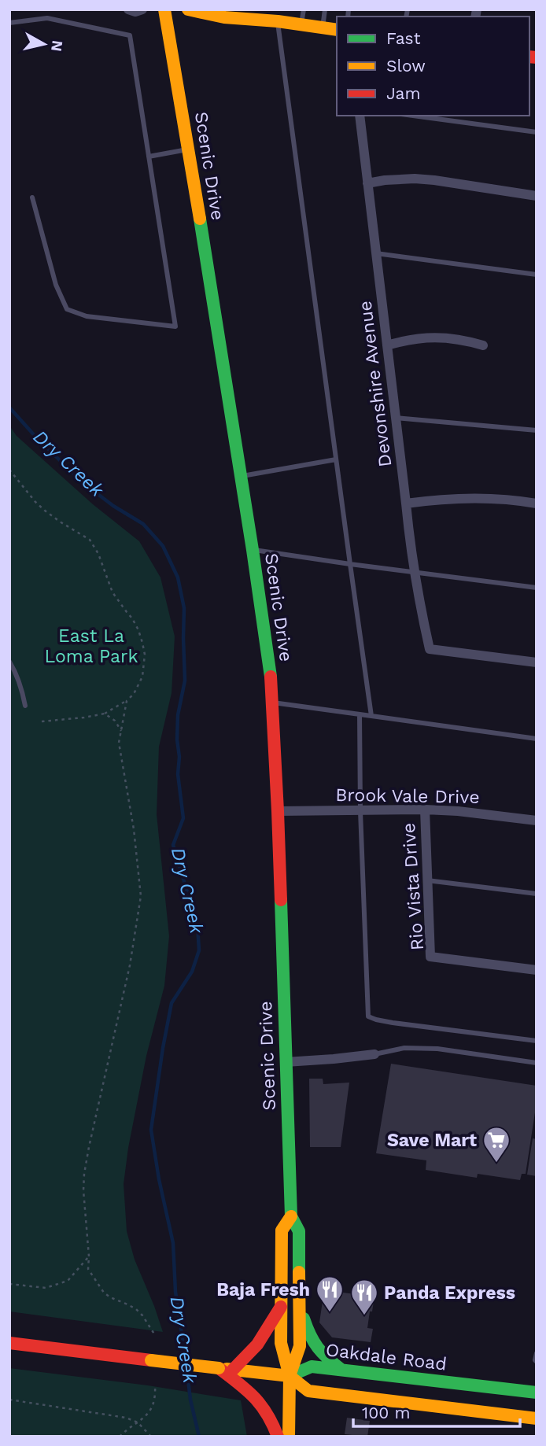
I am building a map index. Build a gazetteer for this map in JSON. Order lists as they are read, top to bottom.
{
  "streets": {
    "main road": ["Scenic Drive", "Oakdale Road"],
    "street": ["Devonshire Avenue", "Brook Vale Drive", "Rio Vista Drive"]
  },
  "crossings": [
    ["Scenic Drive", "Brook Vale Drive"],
    ["Scenic Drive", "Oakdale Road"],
    ["Brook Vale Drive", "Rio Vista Drive"]
  ],
  "water": ["Dry Creek"],
  "parks": ["East La Loma Park"],
  "places": {
    "supermarket": ["Save Mart"],
    "restaurant": ["Baja Fresh", "Panda Express"]
  },
  "legend": ["Fast", "Slow", "Jam"],
  "scale_bar": "100 m",
  "north": "right"
}
